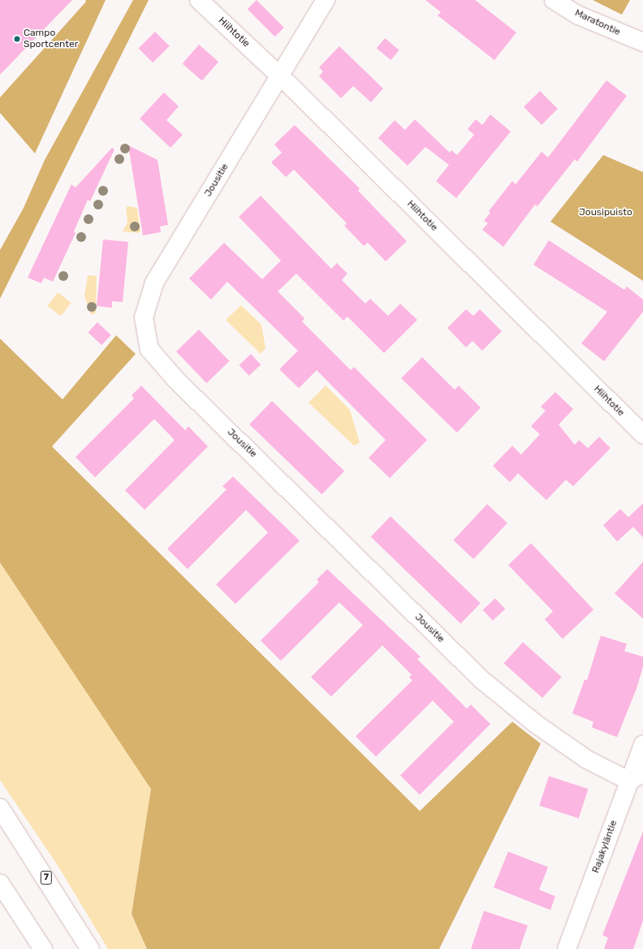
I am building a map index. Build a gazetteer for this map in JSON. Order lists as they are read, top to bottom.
{
  "streets": {
    "main road": [
      "Maratontie",
      "Hiihtotie",
      "Jousitie",
      "Rajakyläntie",
      "7"
    ]
  },
  "crossings": [
    ["Hiihtotie", "Jousitie"],
    ["Jousitie", "Rajakyläntie"]
  ],
  "parks": ["Jousipuisto"],
  "places": ["Campo Sportcenter"]
}
